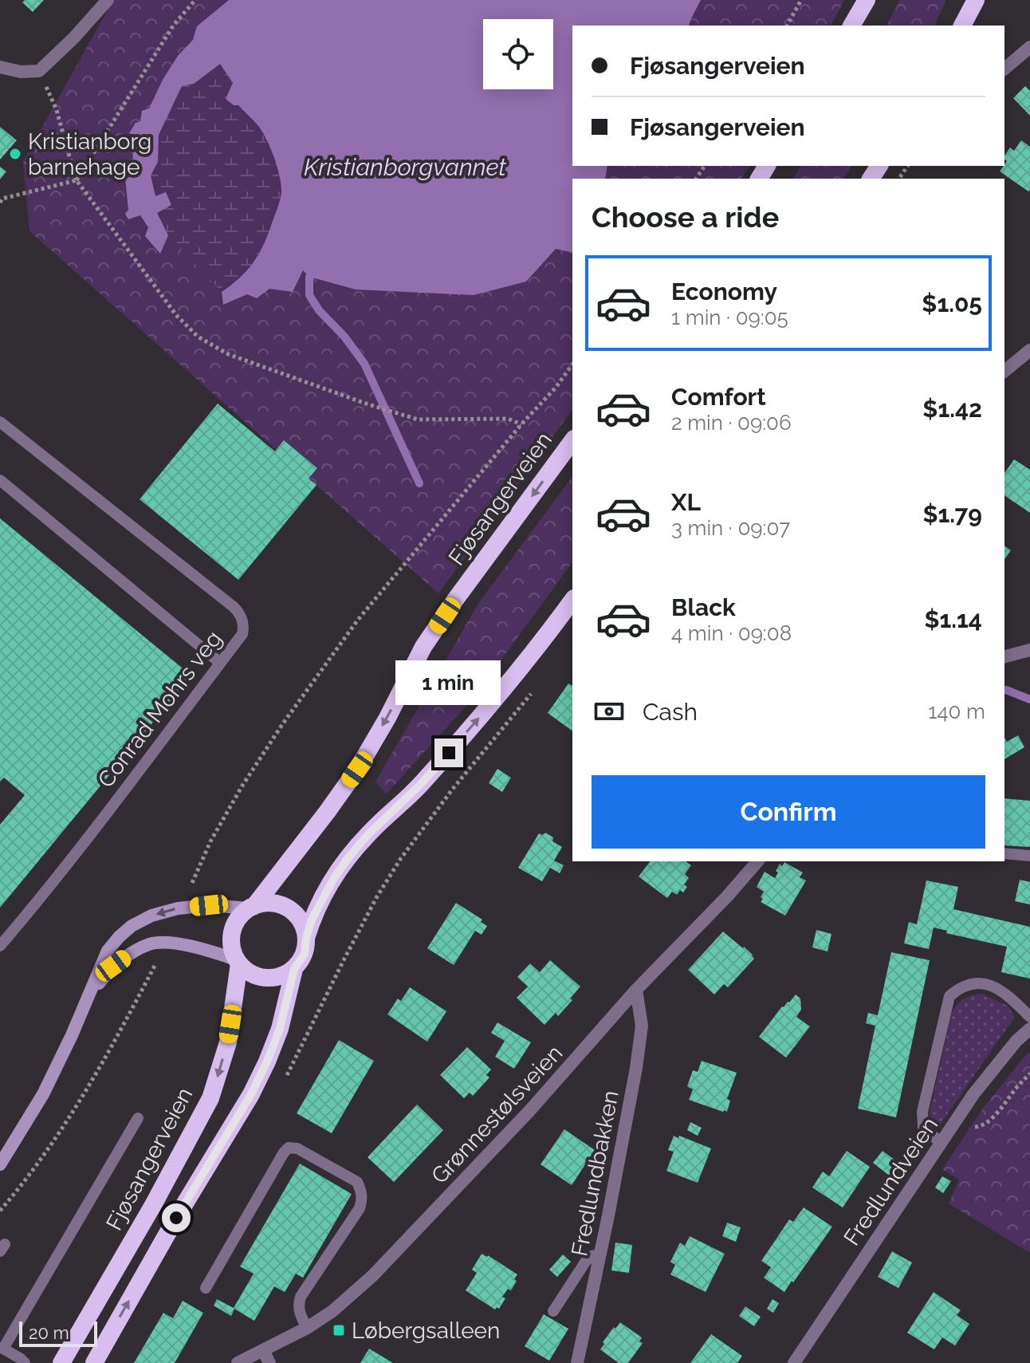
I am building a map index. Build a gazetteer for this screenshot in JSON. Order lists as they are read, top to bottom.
{
  "streets": {
    "highway": ["Fjøsangerveien"],
    "street": ["Grønnestølsveien", "Fredlundbakken", "Fredlundveien"],
    "lane": ["Conrad Mohrs veg"]
  },
  "crossings": [
    ["Grønnestølsveien", "Fredlundbakken"]
  ],
  "water": ["Kristianborgvannet"],
  "places": {
    "other": ["Kristianborg barnehage"],
    "transit": ["Løbergsalleen"]
  },
  "scale_bar": "20 m",
  "page": {
    "banner": ["Fjøsangerveien", "Fjøsangerveien"],
    "heading": "Choose a ride",
    "list": [
      {
        "name": "Economy",
        "note": "1 min · 09:05",
        "value": "$1.05"
      },
      {
        "name": "Comfort",
        "note": "2 min · 09:06",
        "value": "$1.42"
      },
      {
        "name": "XL",
        "note": "3 min · 09:07",
        "value": "$1.79"
      },
      {
        "name": "Black",
        "note": "4 min · 09:08",
        "value": "$1.14"
      }
    ],
    "bubble": "1 min",
    "pay": ["Cash", "140 m"],
    "buttons": "Confirm",
    "scale": "20 m"
  }
}
